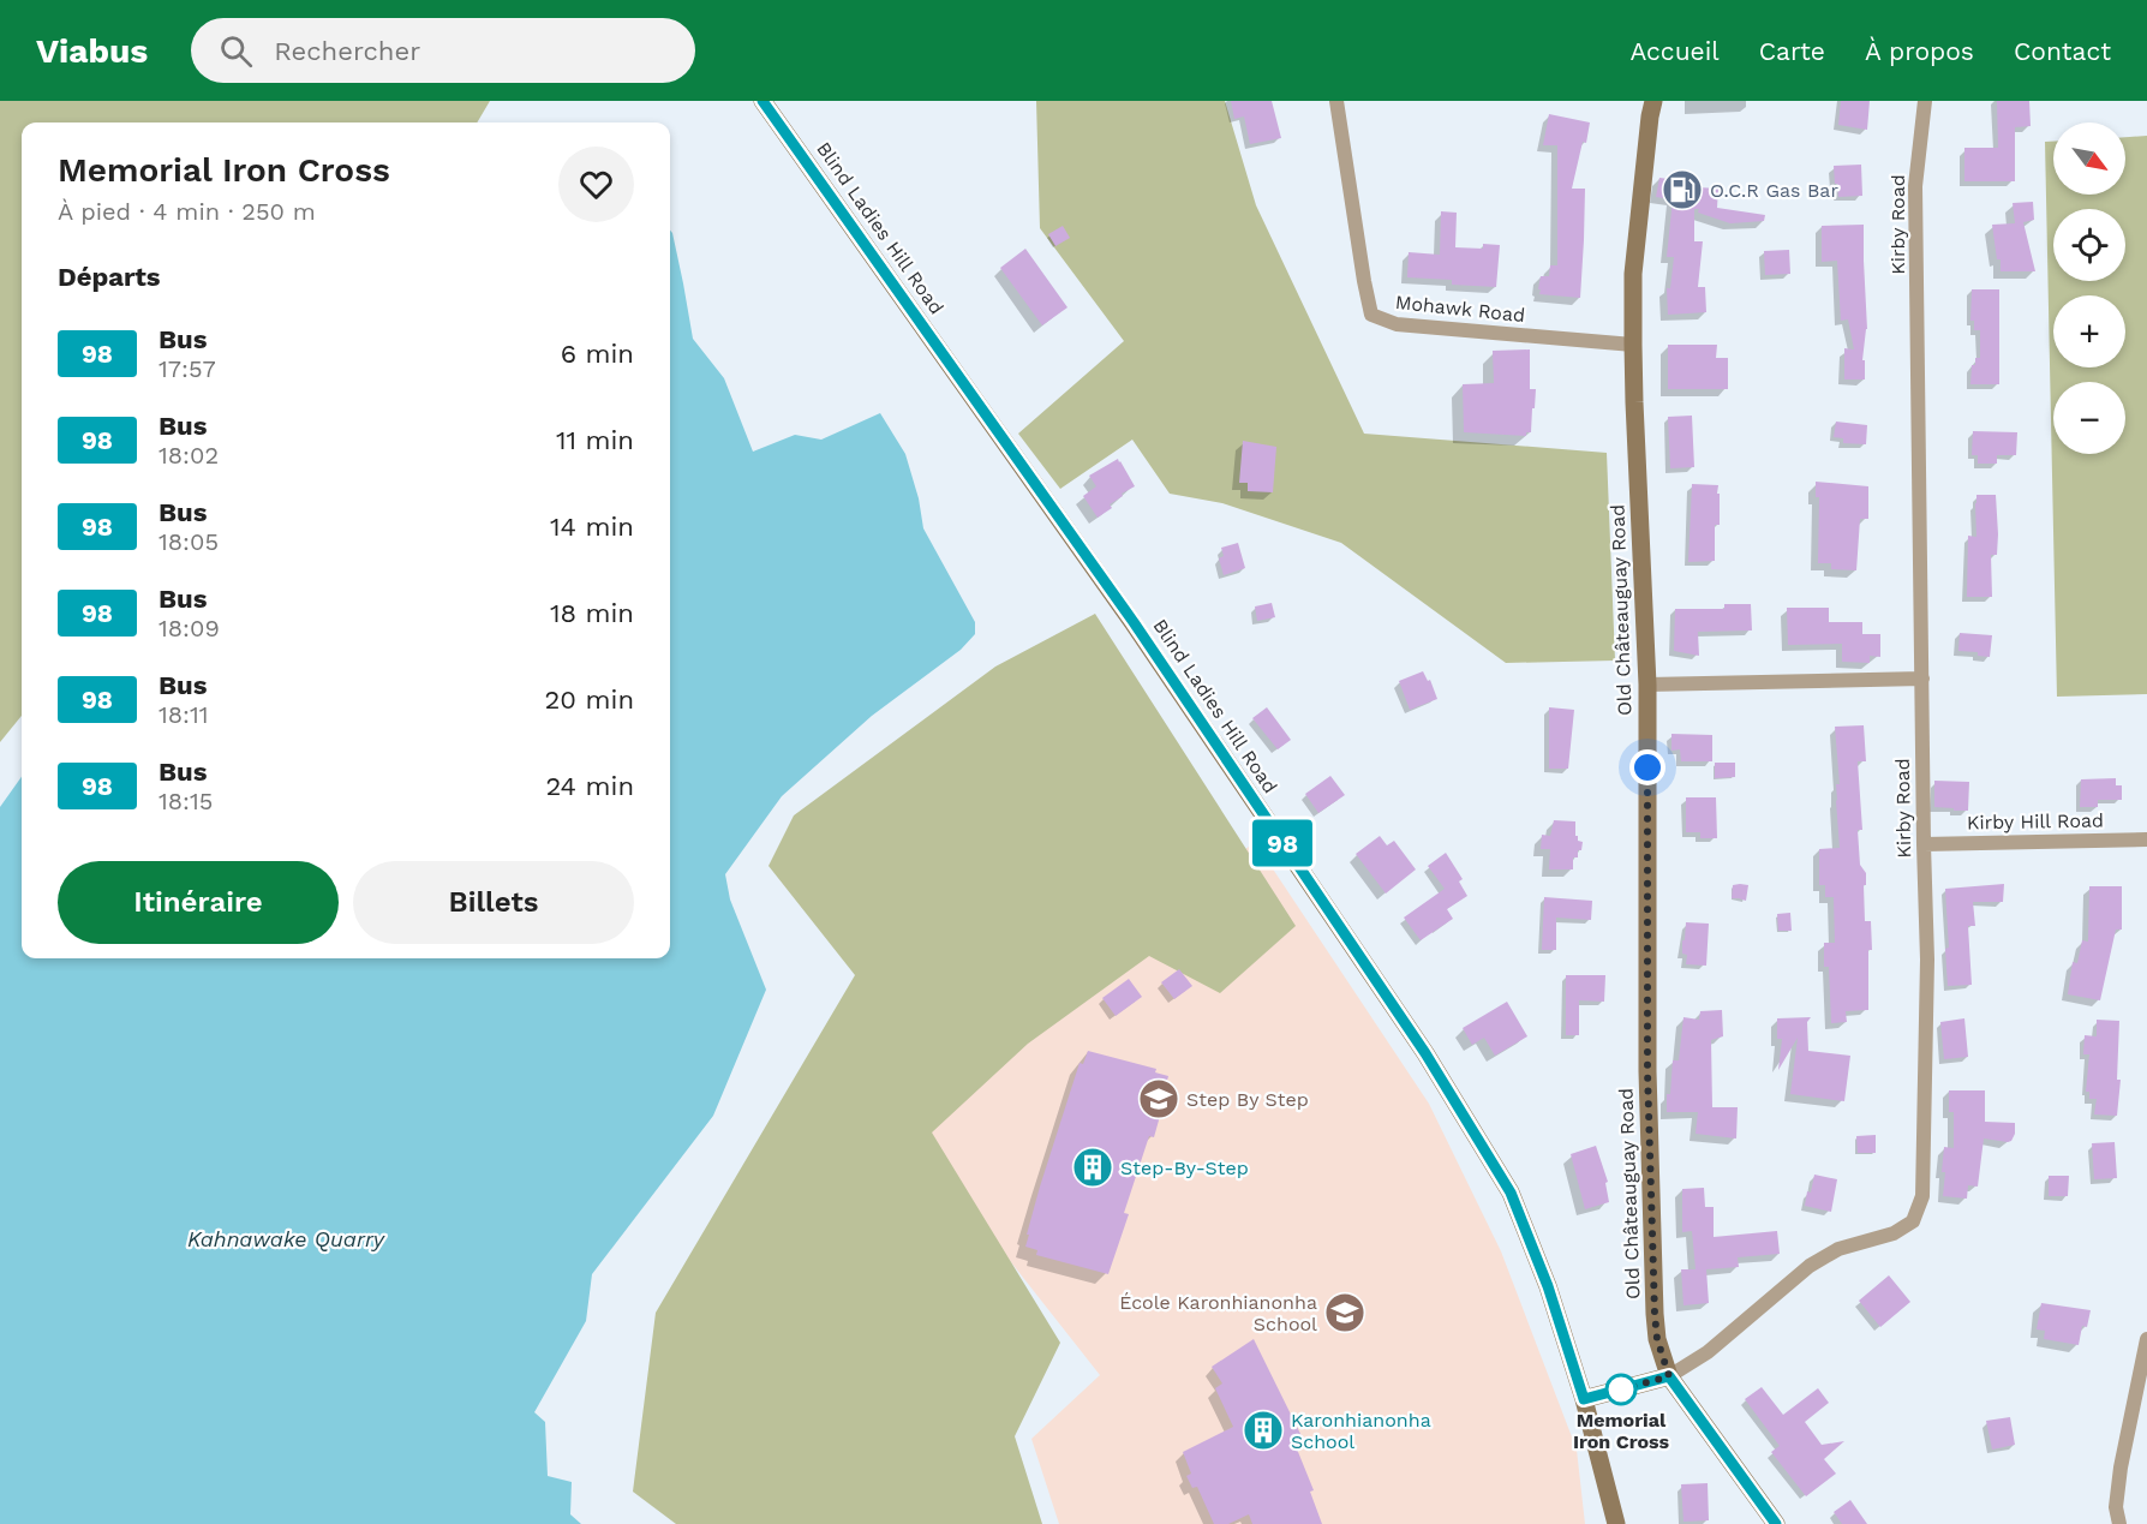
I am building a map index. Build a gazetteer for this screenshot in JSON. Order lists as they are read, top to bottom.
{
  "streets": {
    "street": [
      "Kirby Road",
      "Blind Ladies Hill Road",
      "Mohawk Road",
      "Old Châteauguay Road",
      "Kirby Hill Road"
    ]
  },
  "crossings": [
    ["Kirby Road", "Old Châteauguay Road"],
    ["Kirby Road", "Kirby Hill Road"],
    ["Mohawk Road", "Old Châteauguay Road"]
  ],
  "water": ["Kahnawake Quarry"],
  "places": {
    "fuel station": ["O.C.R Gas Bar"],
    "school or university": ["Step By Step", "École Karonhianonha School"],
    "building": ["Step-By-Step", "Karonhianonha School"],
    "other": ["Memorial Iron Cross"]
  },
  "lines": ["bus line 98"],
  "north": "bottom right",
  "page": {
    "header": "Viabus",
    "search": "Rechercher",
    "nav": [
      "Accueil",
      "Carte",
      "À propos",
      "Contact"
    ],
    "on_map": "98",
    "map_buttons": ["+", "−"],
    "heading": [
      ["Memorial Iron Cross", "À pied · 4 min · 250 m"],
      "Départs"
    ],
    "list": [
      {
        "mark": "98",
        "name": "Bus",
        "note": "17:57",
        "value": "6 min"
      },
      {
        "mark": "98",
        "name": "Bus",
        "note": "18:02",
        "value": "11 min"
      },
      {
        "mark": "98",
        "name": "Bus",
        "note": "18:05",
        "value": "14 min"
      },
      {
        "mark": "98",
        "name": "Bus",
        "note": "18:09",
        "value": "18 min"
      },
      {
        "mark": "98",
        "name": "Bus",
        "note": "18:11",
        "value": "20 min"
      },
      {
        "mark": "98",
        "name": "Bus",
        "note": "18:15",
        "value": "24 min"
      }
    ],
    "buttons": ["Itinéraire", "Billets"]
  }
}
